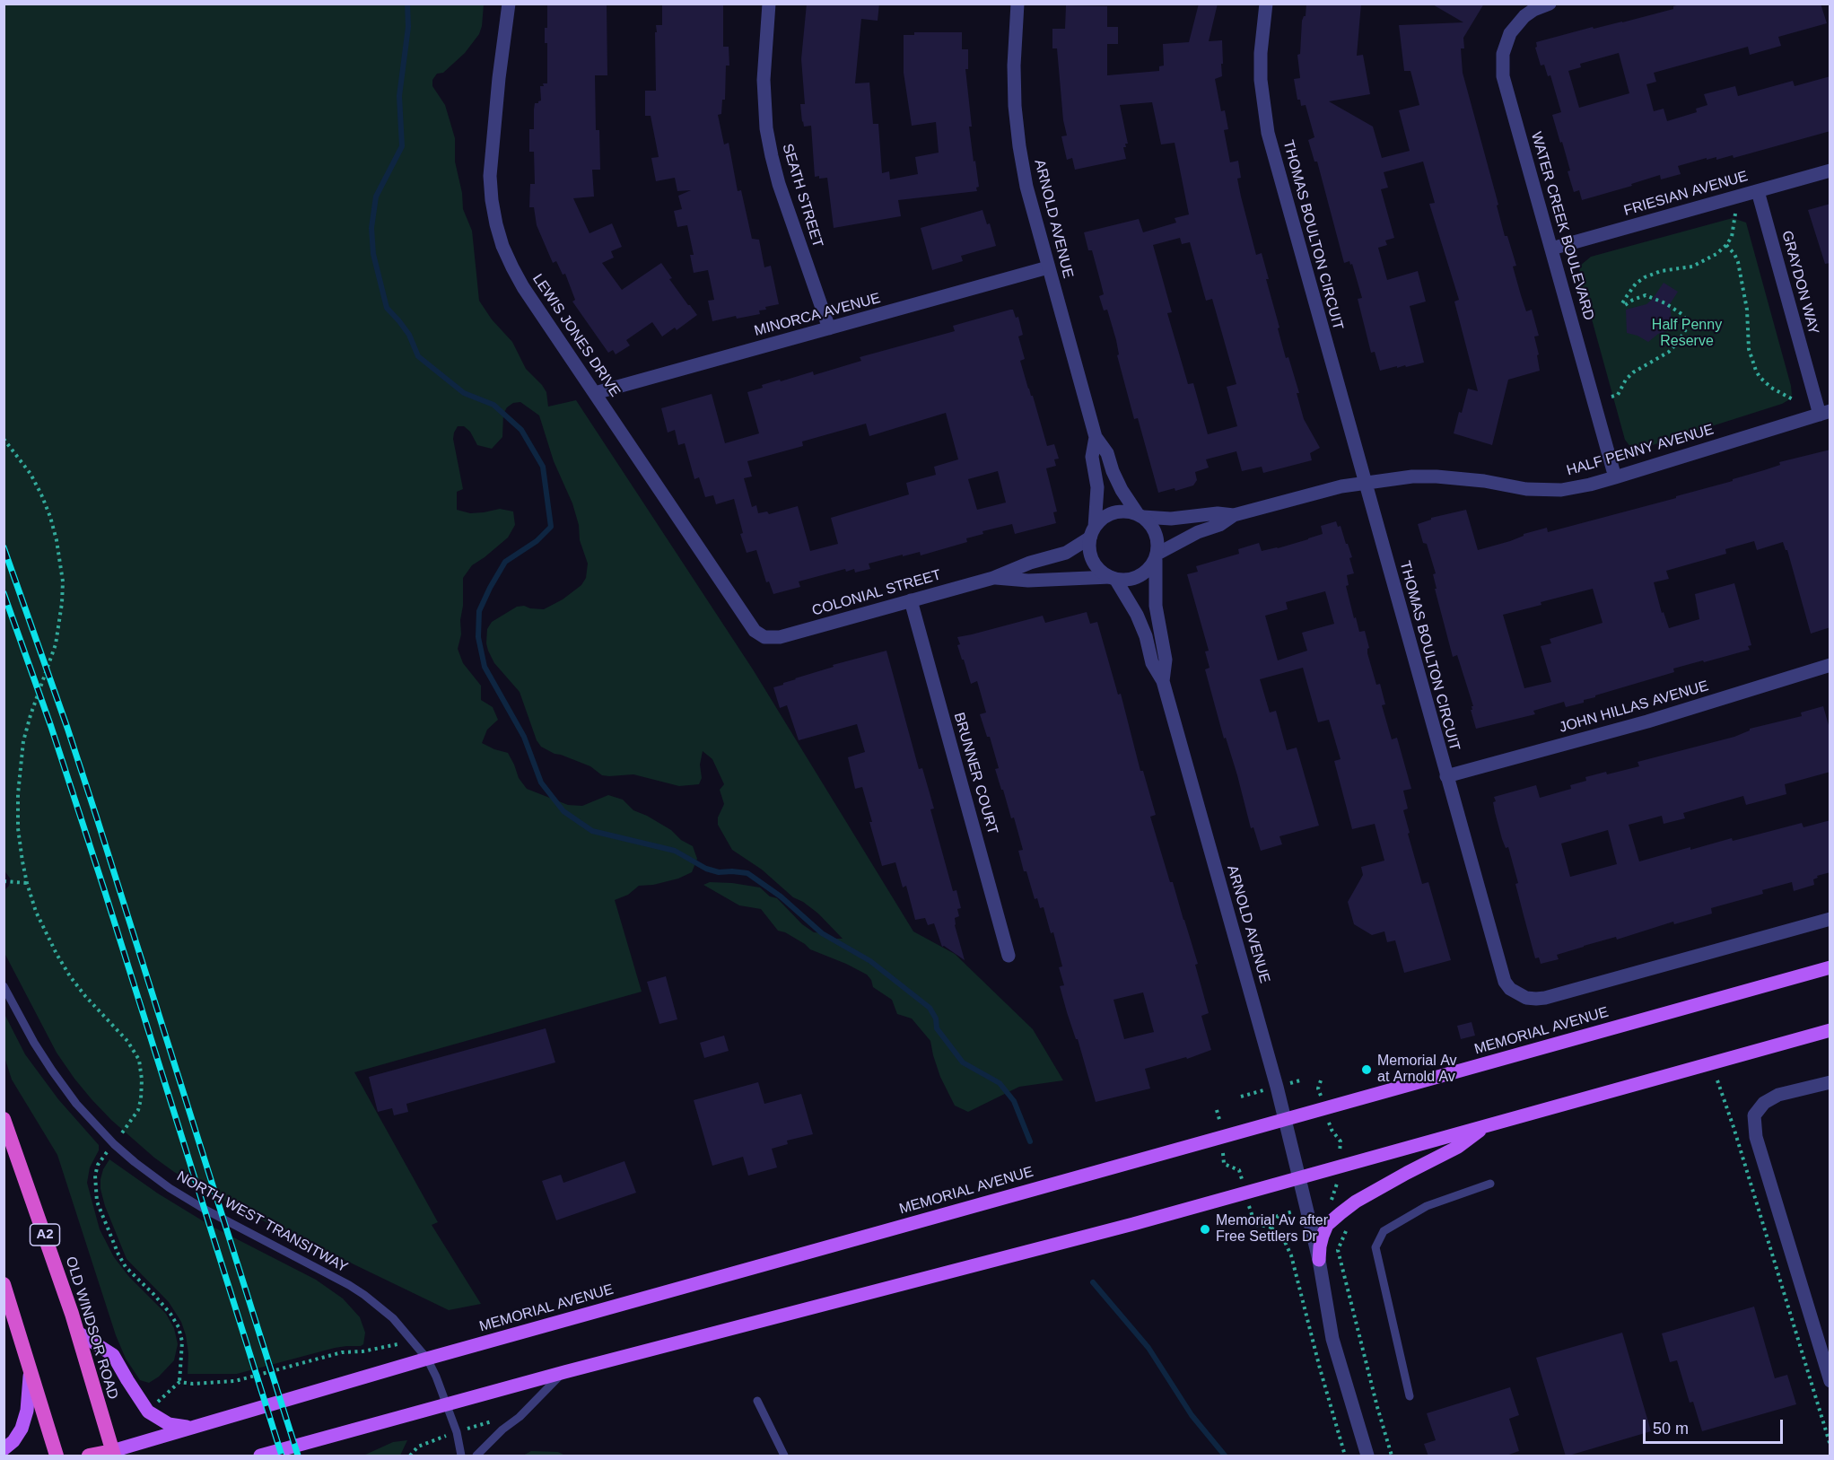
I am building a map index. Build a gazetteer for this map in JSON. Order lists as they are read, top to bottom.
{
  "streets": {
    "highway": ["A2", "OLD WINDSOR ROAD"],
    "main road": ["MEMORIAL AVENUE"],
    "street": [
      "FRIESIAN AVENUE",
      "SEATH STREET",
      "ARNOLD AVENUE",
      "WATER CREEK BOULEVARD",
      "THOMAS BOULTON CIRCUIT",
      "GRAYDON WAY",
      "MINORCA AVENUE",
      "LEWIS JONES DRIVE",
      "HALF PENNY AVENUE",
      "COLONIAL STREET",
      "JOHN HILLAS AVENUE",
      "BRUNNER COURT"
    ],
    "lane": ["NORTH WEST TRANSITWAY"]
  },
  "crossings": [
    ["FRIESIAN AVENUE", "WATER CREEK BOULEVARD"],
    ["FRIESIAN AVENUE", "GRAYDON WAY"],
    ["SEATH STREET", "MINORCA AVENUE"],
    ["ARNOLD AVENUE", "MINORCA AVENUE"],
    ["ARNOLD AVENUE", "HALF PENNY AVENUE"],
    ["ARNOLD AVENUE", "COLONIAL STREET"],
    ["ARNOLD AVENUE", "MEMORIAL AVENUE"],
    ["WATER CREEK BOULEVARD", "HALF PENNY AVENUE"],
    ["THOMAS BOULTON CIRCUIT", "HALF PENNY AVENUE"],
    ["THOMAS BOULTON CIRCUIT", "JOHN HILLAS AVENUE"],
    ["GRAYDON WAY", "HALF PENNY AVENUE"],
    ["MINORCA AVENUE", "LEWIS JONES DRIVE"],
    ["LEWIS JONES DRIVE", "COLONIAL STREET"],
    ["HALF PENNY AVENUE", "COLONIAL STREET"],
    ["COLONIAL STREET", "BRUNNER COURT"],
    ["MEMORIAL AVENUE", "NORTH WEST TRANSITWAY"],
    ["MEMORIAL AVENUE", "OLD WINDSOR ROAD"]
  ],
  "parks": ["Half Penny Reserve"],
  "places": ["Memorial Av at Arnold Av", "Memorial Av after Free Settlers Dr"],
  "scale_bar": "50 m"
}
